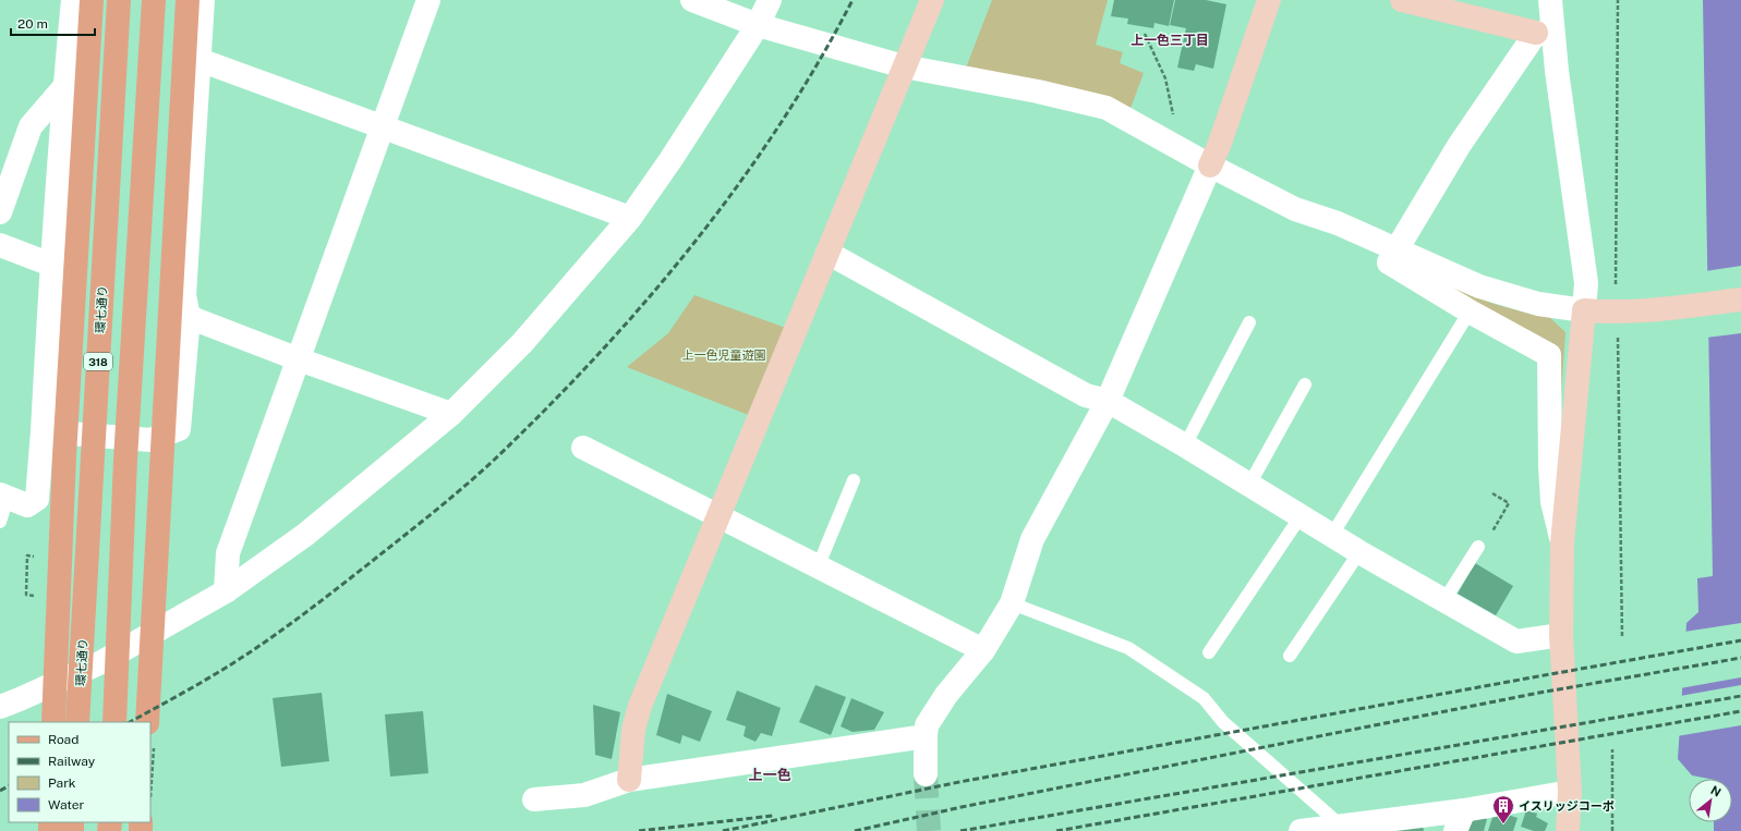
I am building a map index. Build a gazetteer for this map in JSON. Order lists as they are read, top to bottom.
{
  "streets": {
    "main road": ["環七通り", "318"]
  },
  "districts": ["上一色三丁目", "上一色"],
  "parks": ["上一色児童遊園"],
  "places": {
    "building": ["イスリッジコーポ"]
  },
  "legend": [
    "Road",
    "Railway",
    "Park",
    "Water"
  ],
  "scale_bar": "20 m",
  "north": "top right"
}
